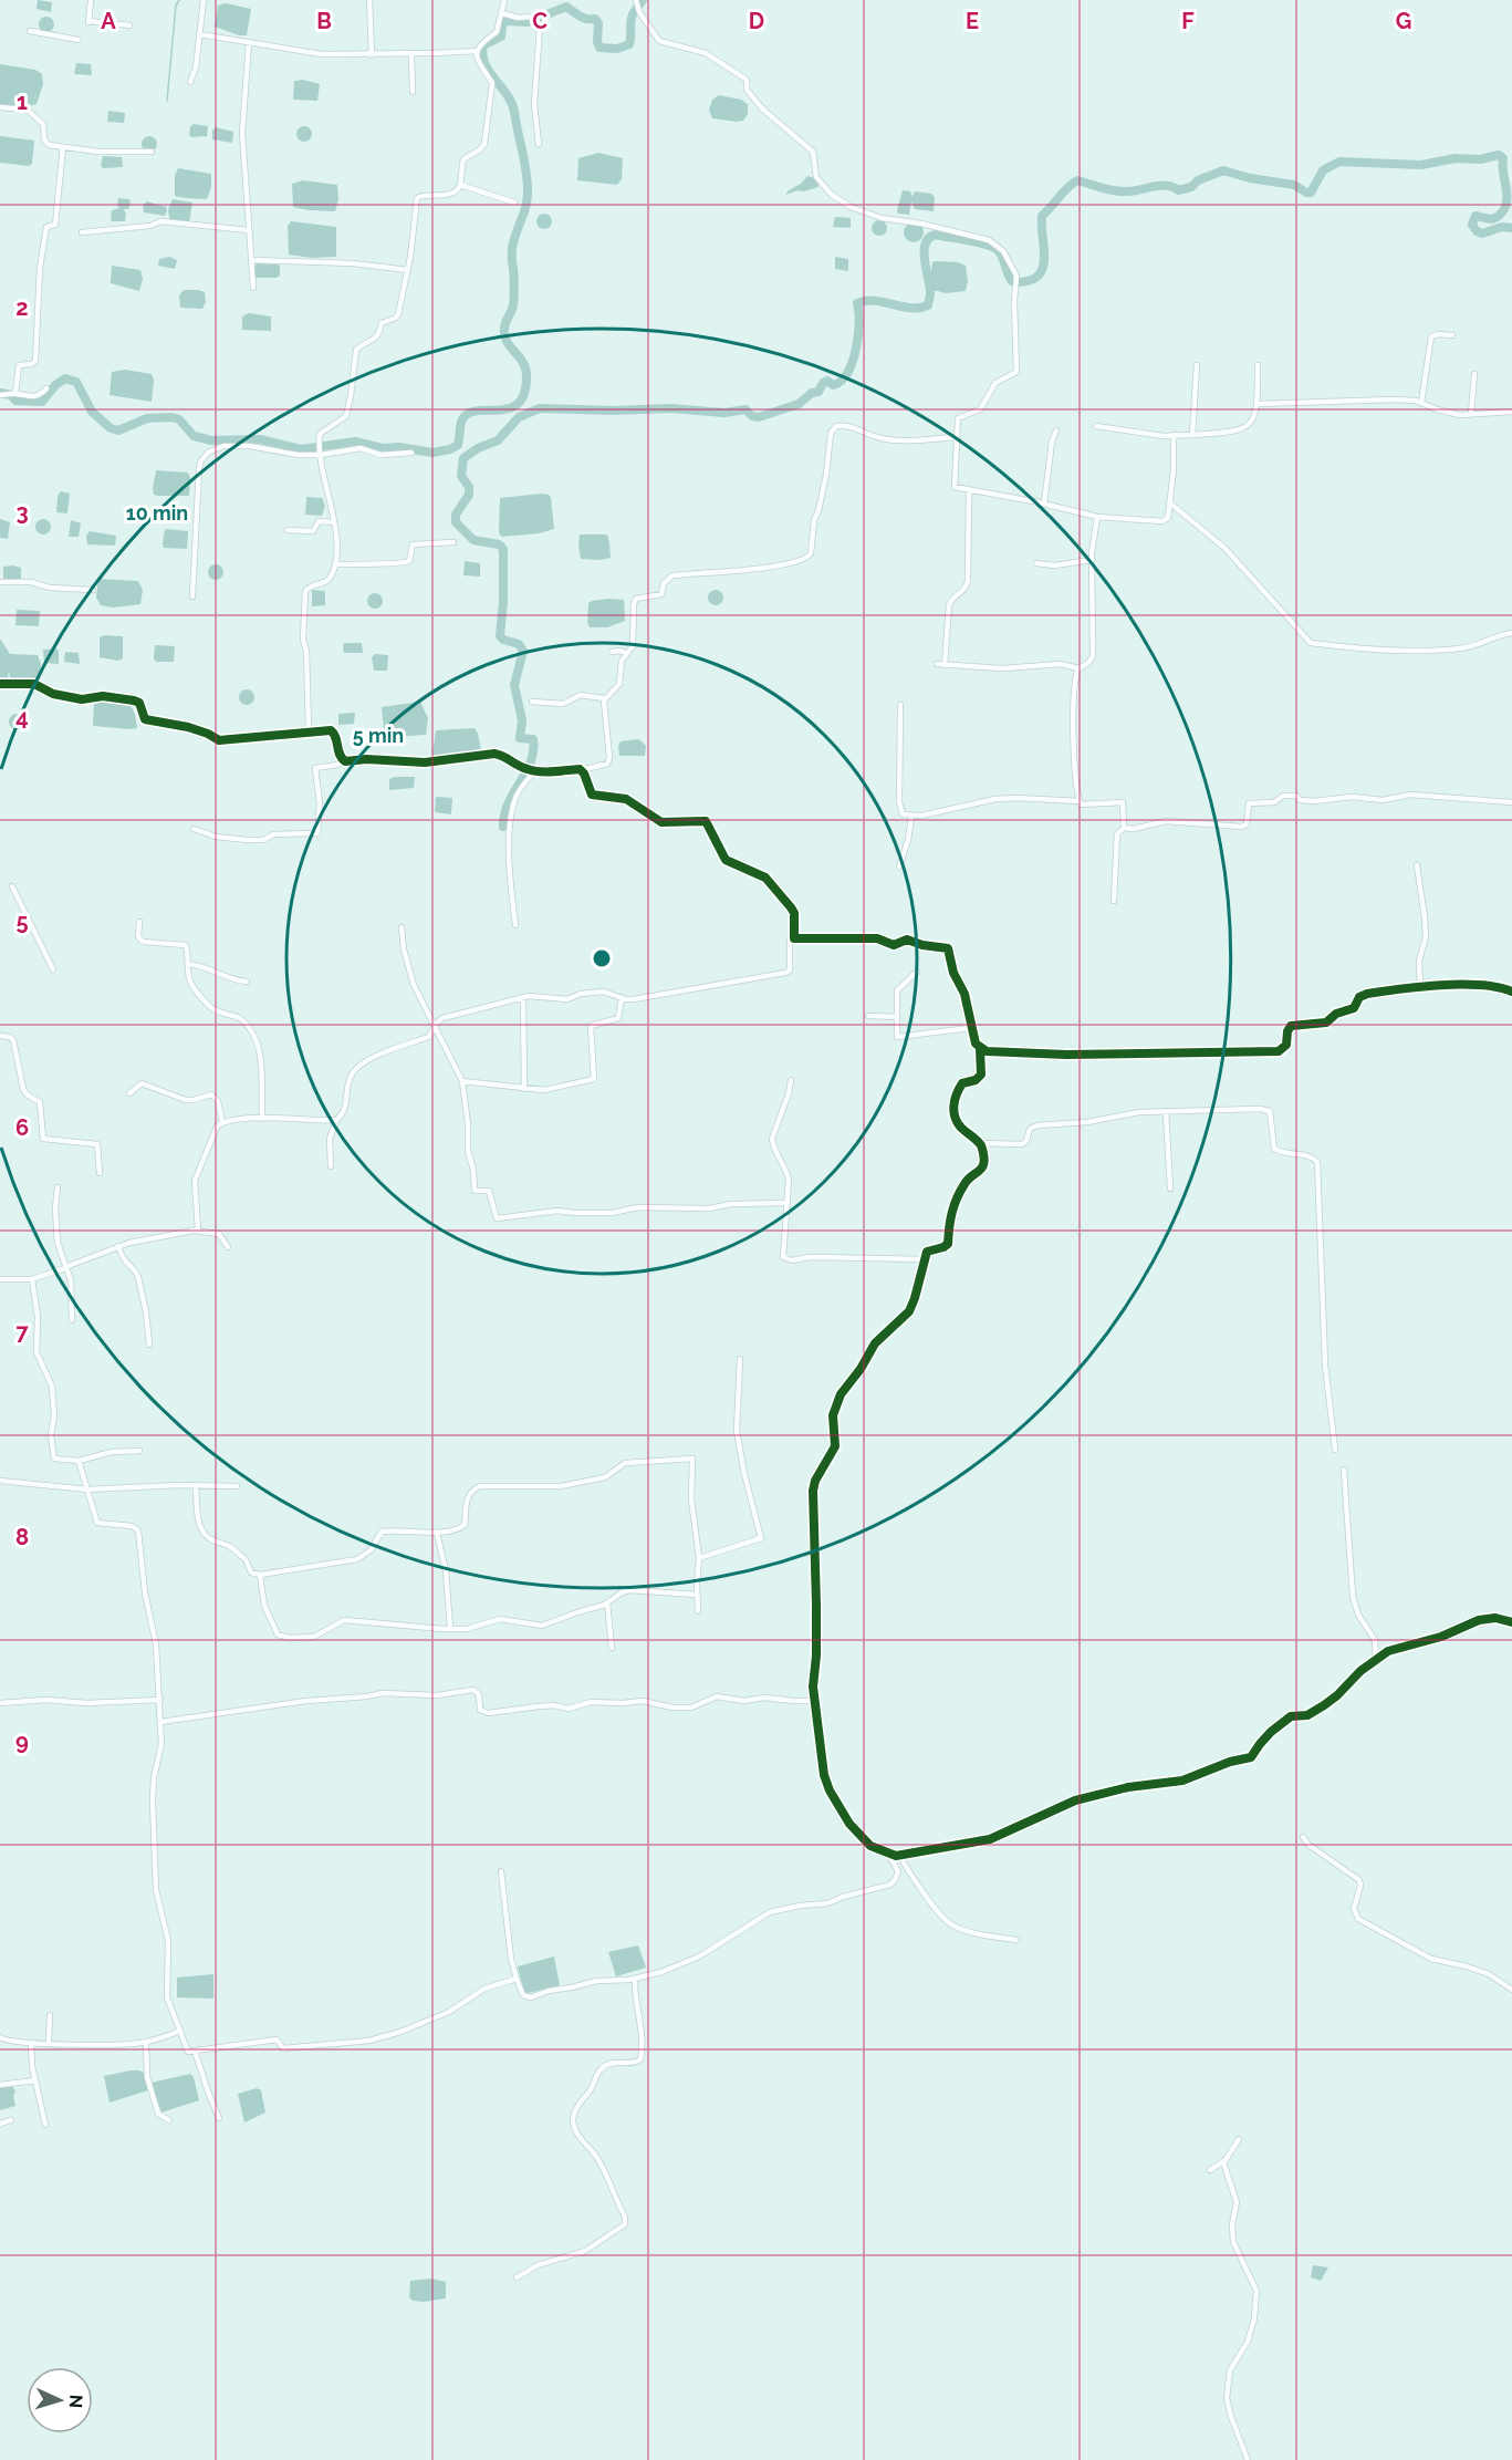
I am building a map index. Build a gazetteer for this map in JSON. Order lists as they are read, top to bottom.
{
  "north": "right",
  "grid": {
    "columns": [
      "A",
      "B",
      "C",
      "D",
      "E",
      "F",
      "G"
    ],
    "rows": [
      "1",
      "2",
      "3",
      "4",
      "5",
      "6",
      "7",
      "8",
      "9"
    ]
  },
  "rings": ["10 min", "5 min"]
}
